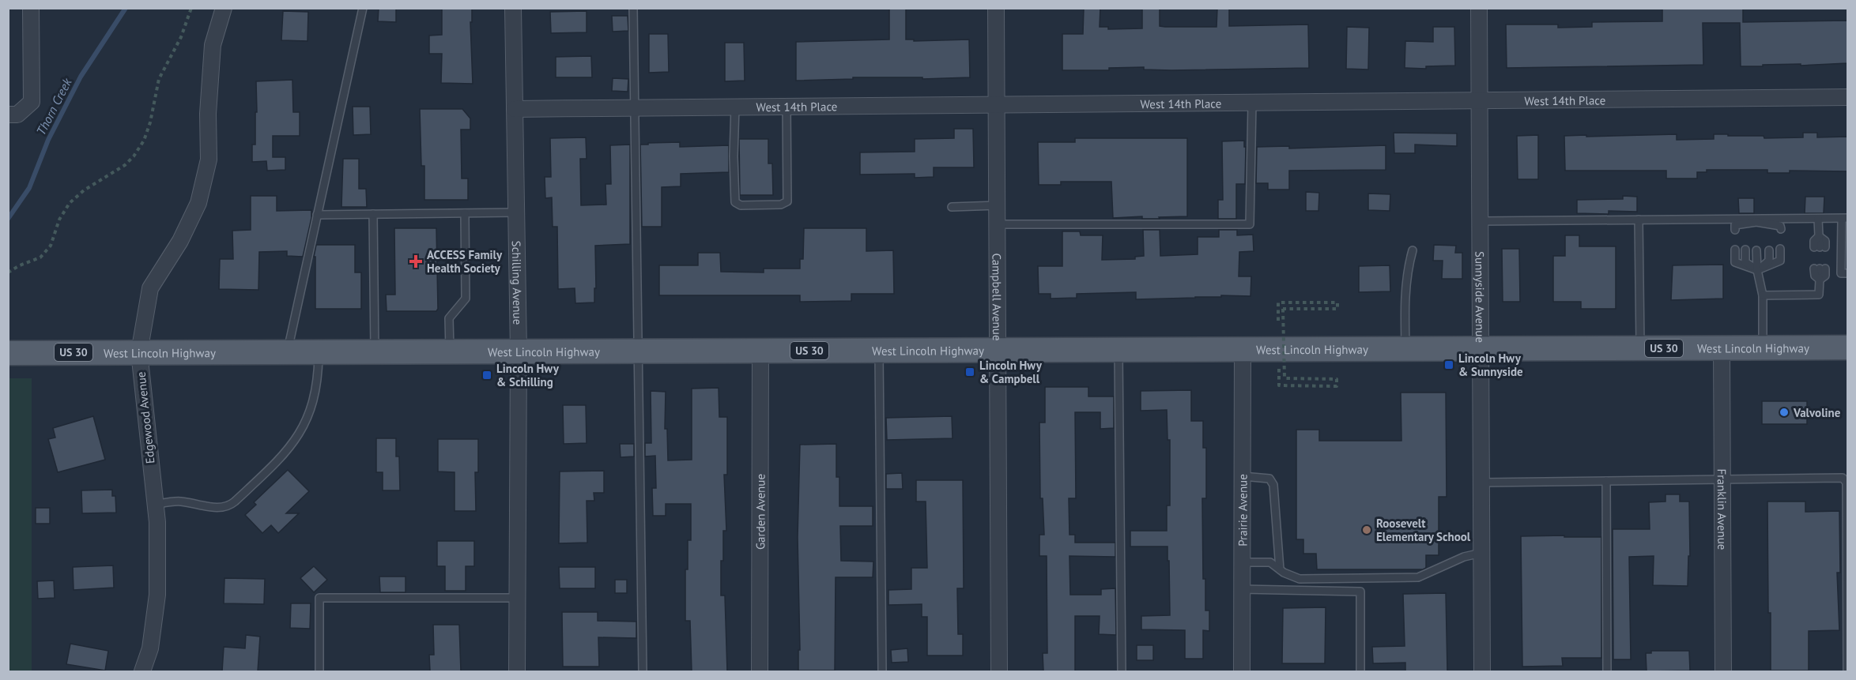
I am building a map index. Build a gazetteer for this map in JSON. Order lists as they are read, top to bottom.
{
  "streets": {
    "main road": ["US 30", "West Lincoln Highway"],
    "street": [
      "West 14th Place",
      "Schilling Avenue",
      "Campbell Avenue",
      "Sunnyside Avenue",
      "Edgewood Avenue",
      "Prairie Avenue",
      "Franklin Avenue",
      "Garden Avenue"
    ]
  },
  "crossings": [
    ["West 14th Place", "Schilling Avenue"],
    ["West 14th Place", "Campbell Avenue"],
    ["West 14th Place", "Sunnyside Avenue"],
    ["Schilling Avenue", "West Lincoln Highway"],
    ["Campbell Avenue", "West Lincoln Highway"],
    ["Sunnyside Avenue", "West Lincoln Highway"],
    ["West Lincoln Highway", "Edgewood Avenue"],
    ["West Lincoln Highway", "Prairie Avenue"],
    ["West Lincoln Highway", "Franklin Avenue"],
    ["West Lincoln Highway", "Garden Avenue"]
  ],
  "water": ["Thorn Creek"],
  "places": {
    "health": ["ACCESS Family Health Society"],
    "transit": ["Lincoln Hwy & Sunnyside", "Lincoln Hwy & Campbell", "Lincoln Hwy & Schilling"],
    "other": ["Valvoline", "Roosevelt Elementary School"]
  }
}
